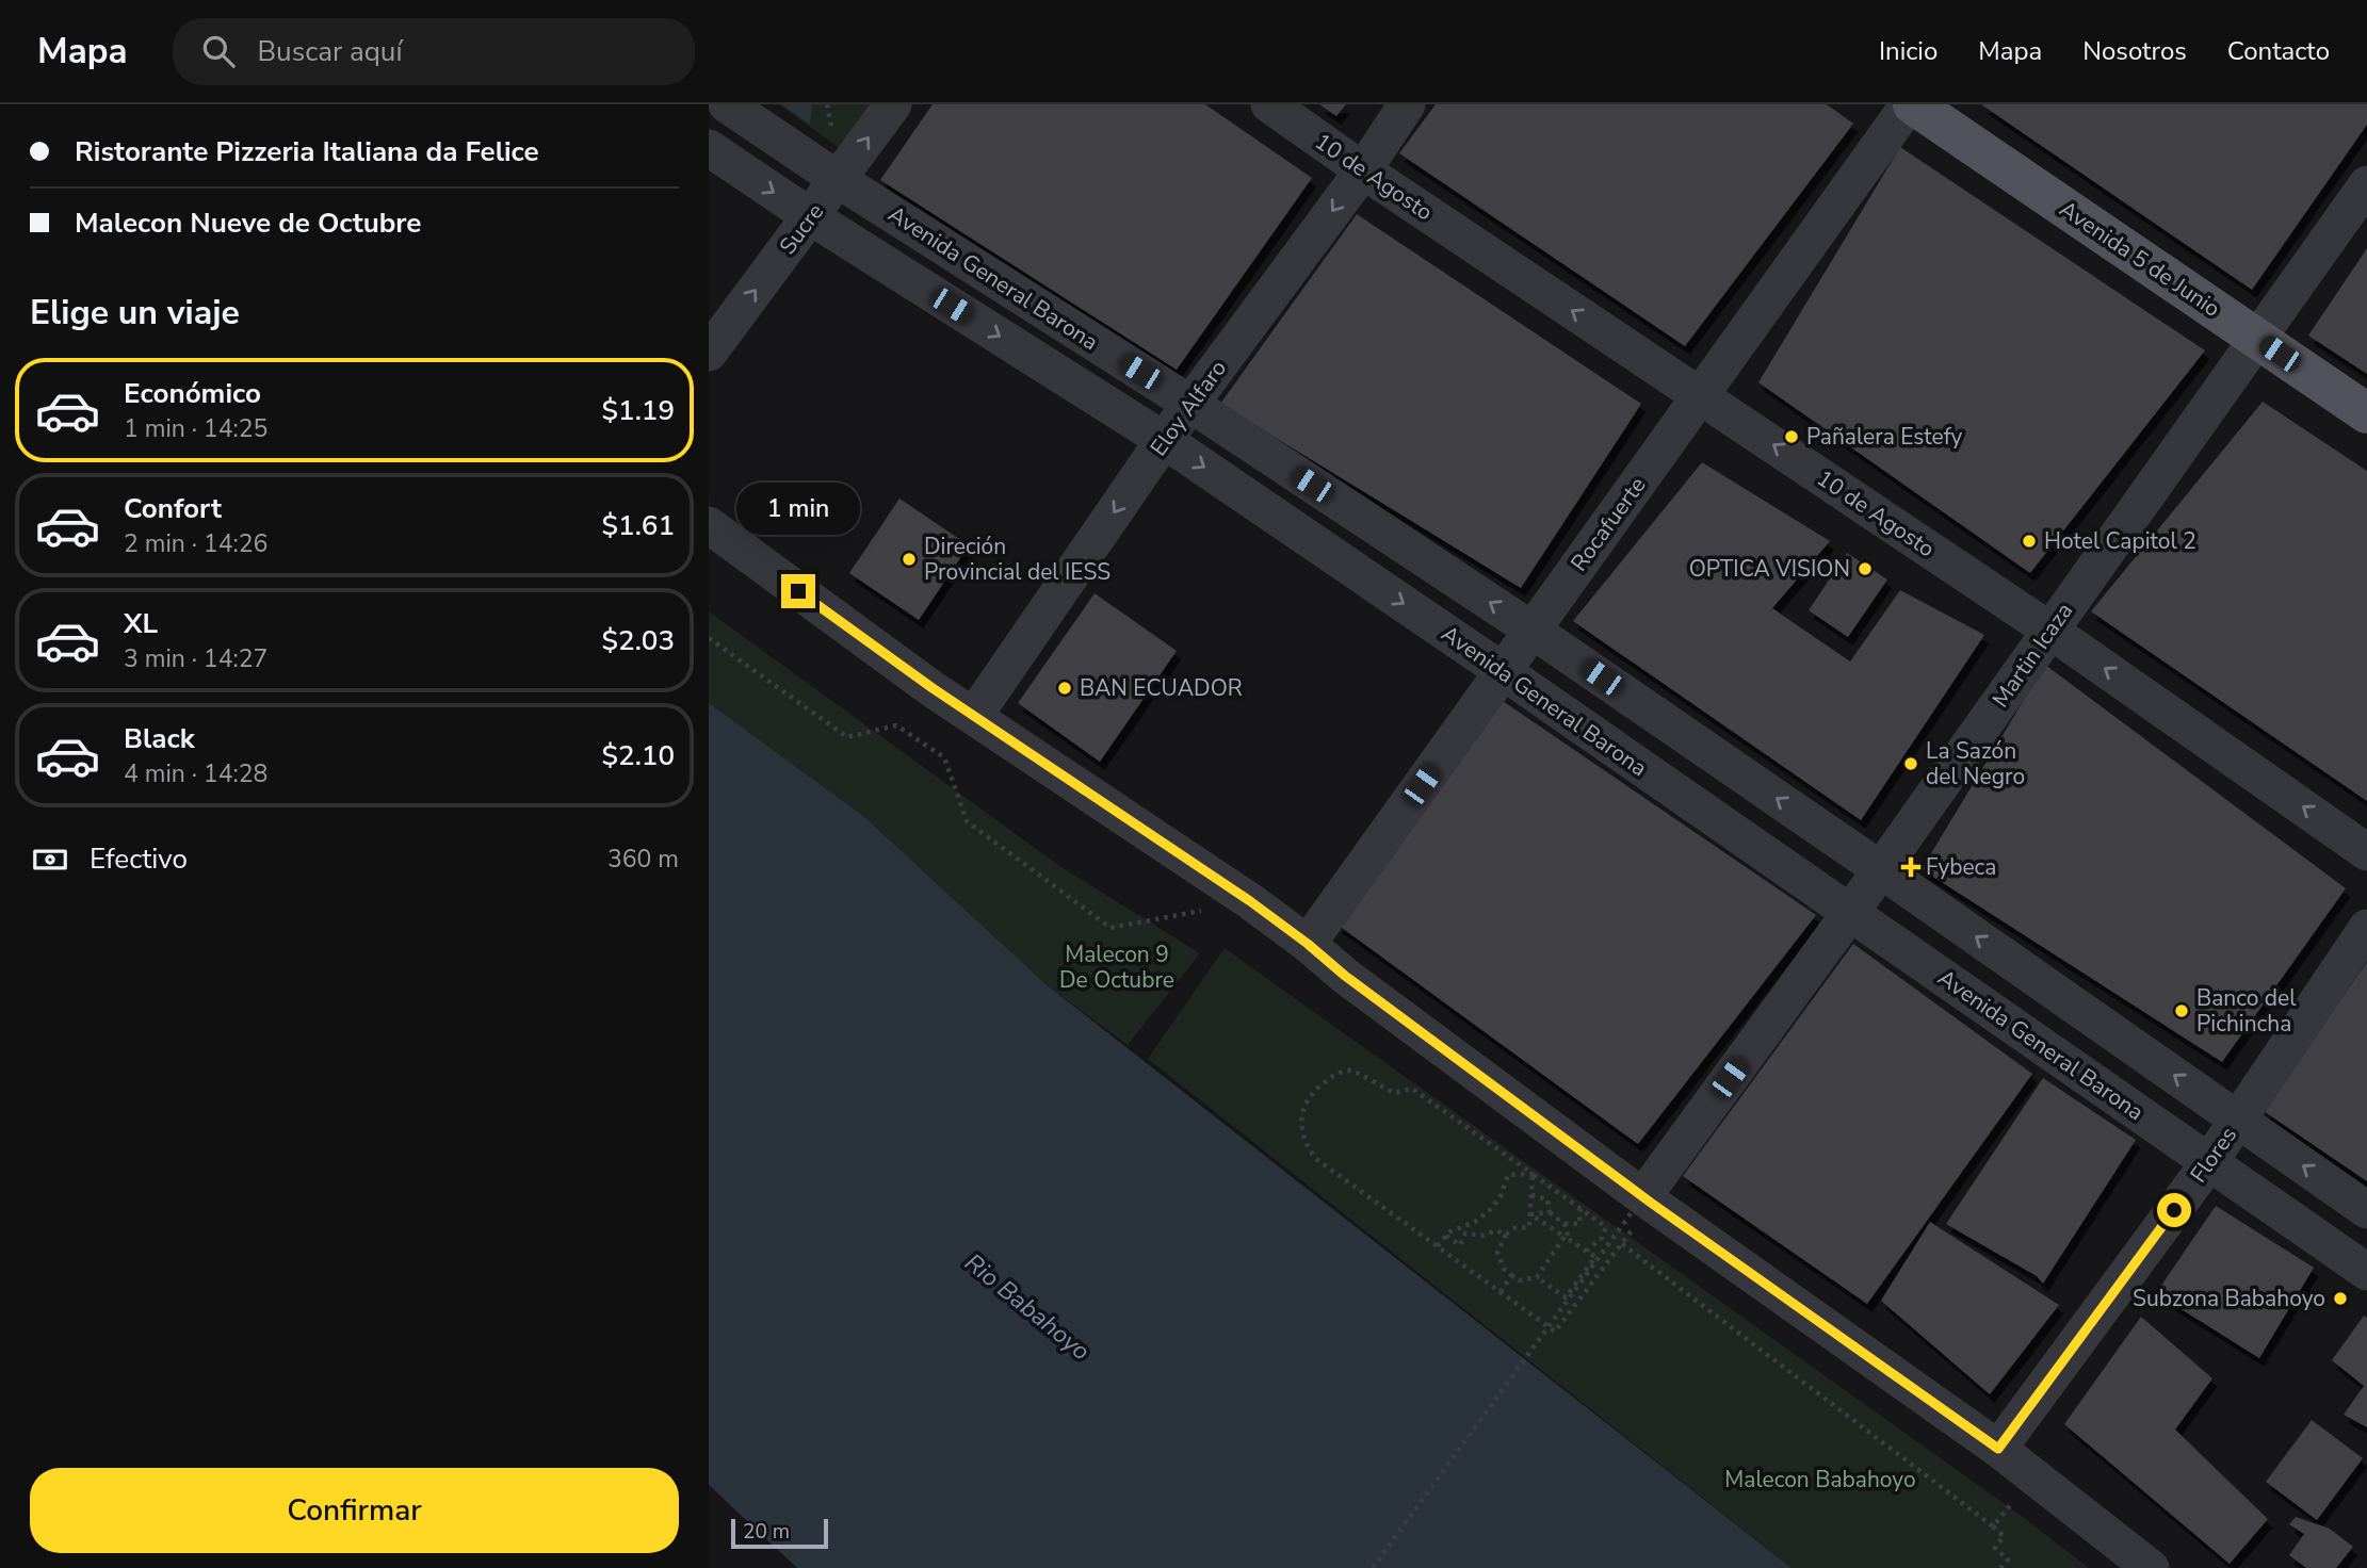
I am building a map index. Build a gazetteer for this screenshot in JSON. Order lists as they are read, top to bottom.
{
  "streets": {
    "main road": ["Avenida 5 de Junio"],
    "street": [
      "10 de Agosto",
      "Sucre",
      "Avenida General Barona",
      "Eloy Alfaro",
      "Rocafuerte",
      "Martin Icaza",
      "Flores"
    ]
  },
  "crossings": [
    ["10 de Agosto", "Eloy Alfaro"],
    ["10 de Agosto", "Rocafuerte"],
    ["10 de Agosto", "Martin Icaza"],
    ["Sucre", "Avenida General Barona"],
    ["Avenida 5 de Junio", "Rocafuerte"],
    ["Avenida 5 de Junio", "Martin Icaza"],
    ["Avenida General Barona", "Eloy Alfaro"],
    ["Avenida General Barona", "Rocafuerte"],
    ["Avenida General Barona", "Martin Icaza"],
    ["Avenida General Barona", "Flores"]
  ],
  "one_way": ["10 de Agosto", "Sucre", "Eloy Alfaro"],
  "water": ["Rio Babahoyo"],
  "parks": ["Malecon 9 De Octubre", "Malecon Babahoyo"],
  "places": {
    "other": [
      "Pañalera Estefy",
      "Hotel Capitol 2",
      "Direción Provincial del IESS",
      "OPTICA VISION",
      "BAN ECUADOR",
      "La Sazón del Negro",
      "Banco del Pichincha",
      "Subzona Babahoyo"
    ],
    "health": ["Fybeca"]
  },
  "scale_bar": "20 m",
  "page": {
    "header": "Mapa",
    "search": "Buscar aquí",
    "nav": [
      "Inicio",
      "Mapa",
      "Nosotros",
      "Contacto"
    ],
    "banner": ["Ristorante Pizzeria Italiana da Felice", "Malecon Nueve de Octubre"],
    "heading": "Elige un viaje",
    "list": [
      {
        "name": "Económico",
        "note": "1 min · 14:25",
        "value": "$1.19"
      },
      {
        "name": "Confort",
        "note": "2 min · 14:26",
        "value": "$1.61"
      },
      {
        "name": "XL",
        "note": "3 min · 14:27",
        "value": "$2.03"
      },
      {
        "name": "Black",
        "note": "4 min · 14:28",
        "value": "$2.10"
      }
    ],
    "bubble": "1 min",
    "pay": ["Efectivo", "360 m"],
    "buttons": "Confirmar",
    "scale": "20 m"
  }
}
